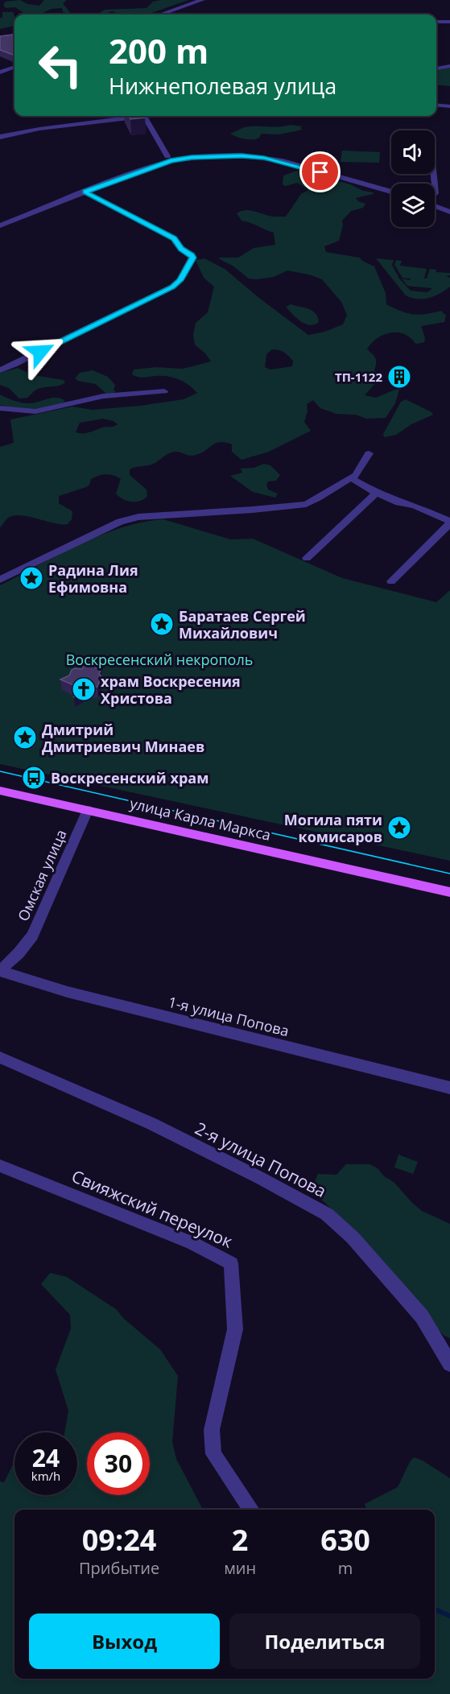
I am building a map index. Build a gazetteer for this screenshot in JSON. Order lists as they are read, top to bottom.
{
  "streets": {
    "main road": ["улица Карла Маркса"],
    "street": [
      "Омская улица",
      "1-я улица Попова",
      "2-я улица Попова",
      "Свияжский переулок"
    ]
  },
  "crossings": [
    ["улица Карла Маркса", "Омская улица"],
    ["Омская улица", "1-я улица Попова"]
  ],
  "parks": ["Воскресенский некрополь"],
  "places": {
    "building": ["ТП-1122"],
    "place": [
      "Радина Лия Ефимовна",
      "Баратаев Сергей Михайлович",
      "Дмитрий Дмитриевич Минаев",
      "Могила пяти комисаров"
    ],
    "church": ["храм Воскресения Христова"],
    "bus stop": ["Воскресенский храм"]
  },
  "page": {
    "turn": ["200 m", "Нижнеполевая улица"],
    "speed": "24 km/h",
    "limit": "30",
    "eta": [
      "09:24",
      "Прибытие",
      "2",
      "мин",
      "630",
      "m"
    ],
    "buttons": ["Выход", "Поделиться"]
  }
}
